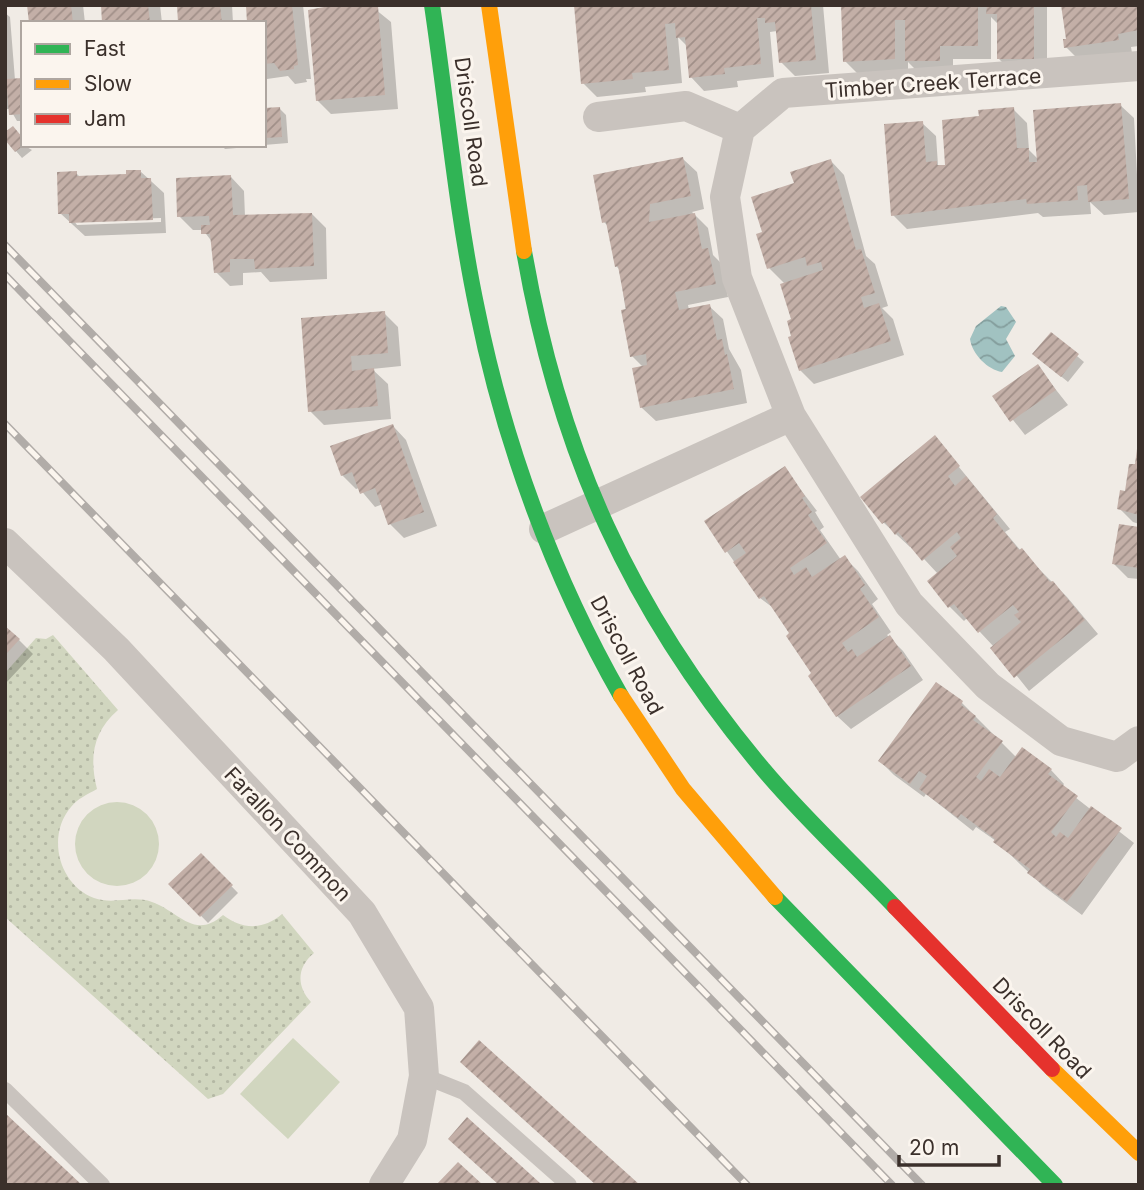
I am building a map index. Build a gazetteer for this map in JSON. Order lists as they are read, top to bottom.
{
  "streets": {
    "street": ["Timber Creek Terrace", "Driscoll Road", "Farallon Common"]
  },
  "legend": ["Fast", "Slow", "Jam"],
  "scale_bar": "20 m"
}
